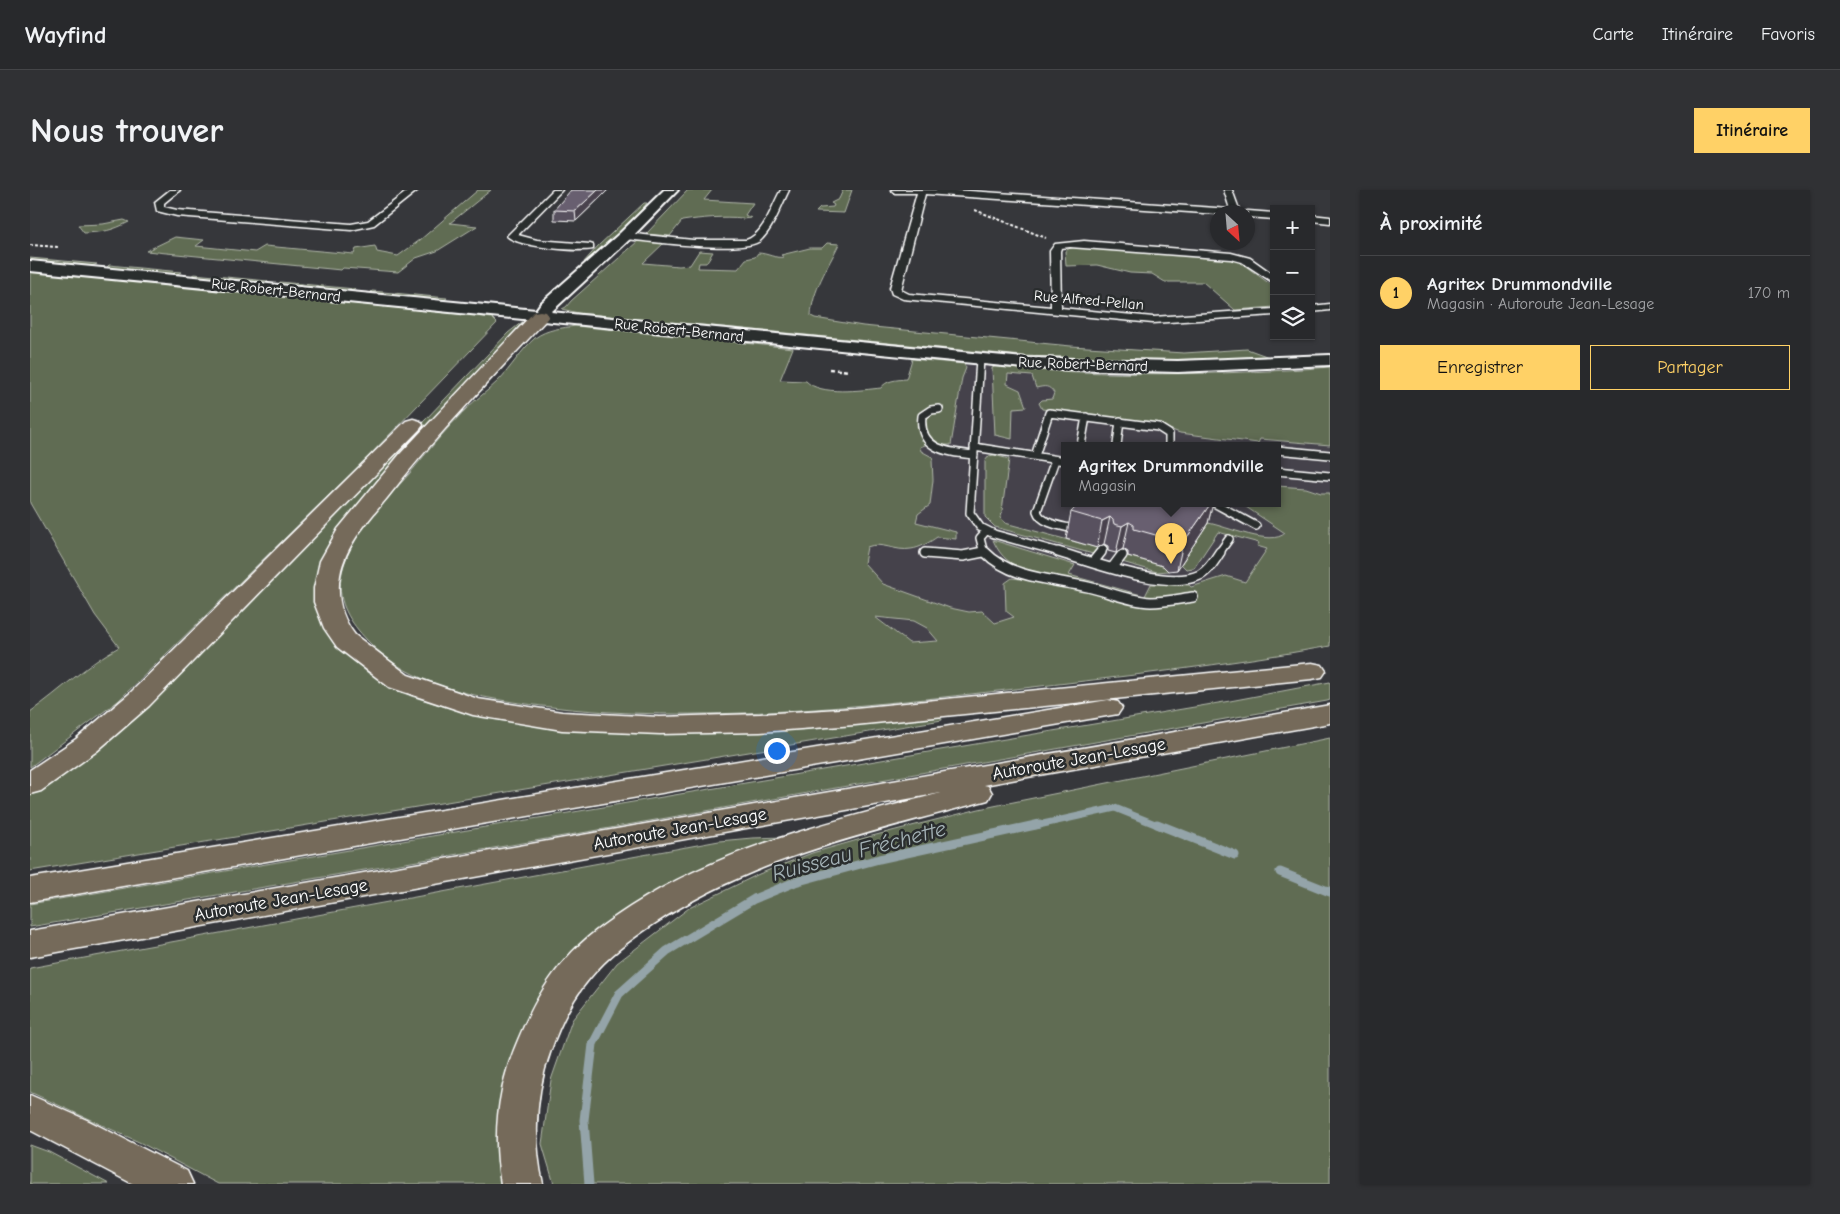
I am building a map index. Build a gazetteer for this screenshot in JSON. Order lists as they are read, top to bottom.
{
  "streets": {
    "highway": ["Autoroute Jean-Lesage"],
    "street": ["Rue Robert-Bernard", "Rue Alfred-Pellan"]
  },
  "water": ["Ruisseau Fréchette"],
  "north": "bottom right",
  "page": {
    "header": "Wayfind",
    "nav": ["Carte", "Itinéraire", "Favoris"],
    "buttons": [
      "Itinéraire",
      ["Enregistrer", "Partager"]
    ],
    "title": "Nous trouver",
    "heading": "À proximité",
    "map_buttons": ["+", "−"],
    "list": [
      {
        "mark": "1",
        "name": "Agritex Drummondville",
        "note": "Magasin · Autoroute Jean-Lesage",
        "value": "170 m"
      }
    ],
    "popup": ["Agritex Drummondville", "Magasin"],
    "pins": "1"
  }
}
